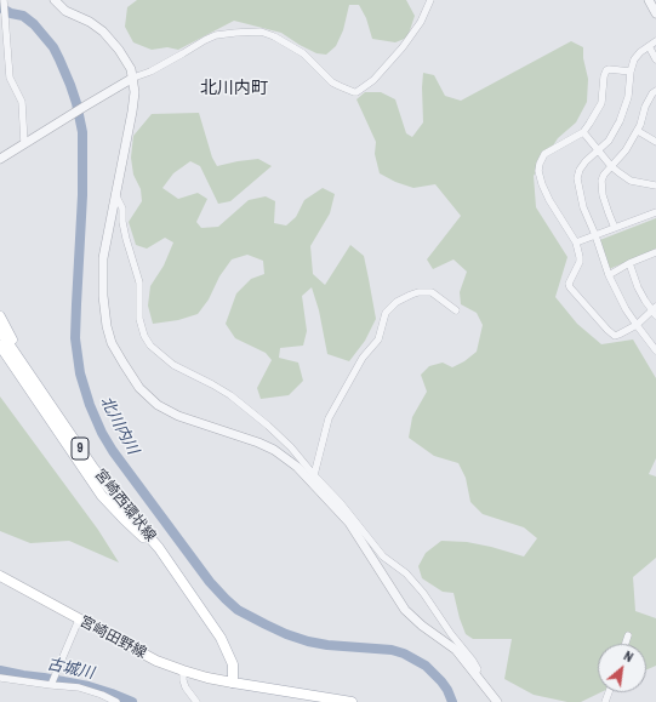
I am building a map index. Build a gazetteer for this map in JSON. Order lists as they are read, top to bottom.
{
  "streets": {
    "main road": ["9", "宮崎西環状線", "宮崎田野線"]
  },
  "crossings": [
    ["宮崎西環状線", "宮崎田野線"]
  ],
  "districts": ["北川内町"],
  "water": ["北川内川", "古城川"],
  "north": "top right"
}
